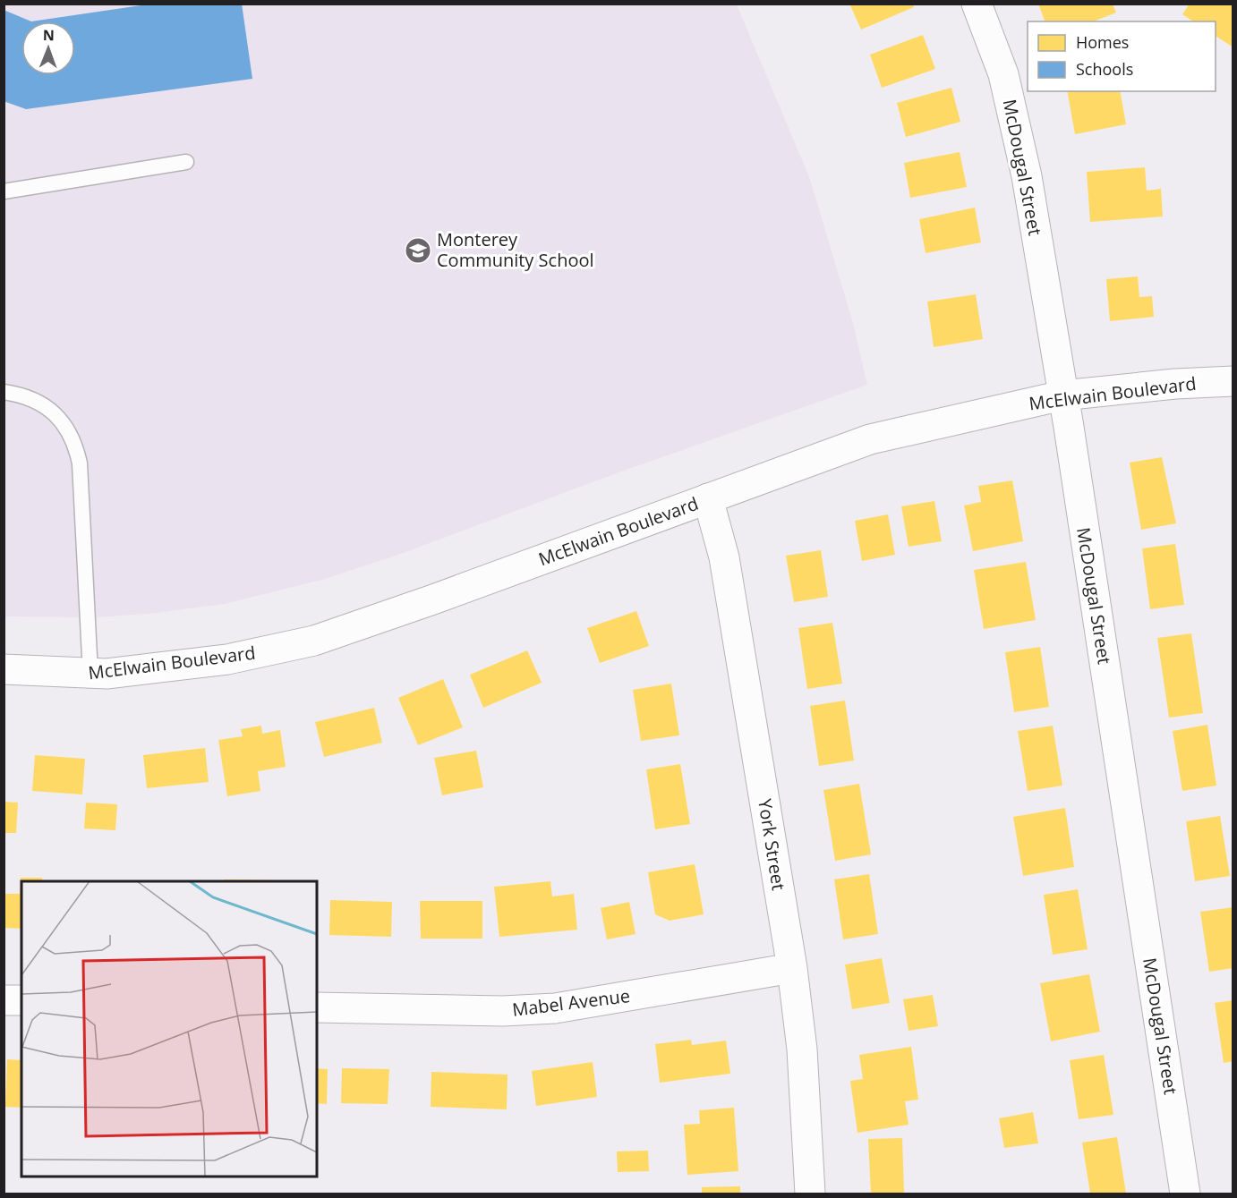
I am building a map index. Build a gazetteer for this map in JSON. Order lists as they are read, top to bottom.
{
  "streets": {
    "street": [
      "McDougal Street",
      "McElwain Boulevard",
      "York Street",
      "Mabel Avenue"
    ]
  },
  "crossings": [
    ["McDougal Street", "McElwain Boulevard"],
    ["McElwain Boulevard", "York Street"],
    ["York Street", "Mabel Avenue"]
  ],
  "places": {
    "school or university": ["Monterey Community School"]
  },
  "legend": ["Homes", "Schools"],
  "north": "top"
}
